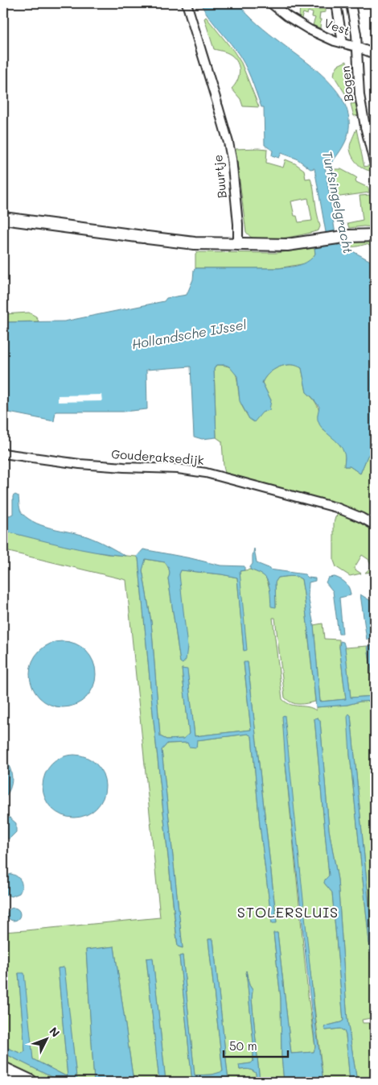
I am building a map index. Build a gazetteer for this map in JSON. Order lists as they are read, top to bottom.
{
  "streets": {
    "street": [
      "Vest",
      "Bogen",
      "Buurtje",
      "Gouderaksedijk"
    ]
  },
  "crossings": [
    ["Vest", "Bogen"]
  ],
  "districts": ["STOLERSLUIS"],
  "water": ["Turfsingelgracht", "Hollandsche IJssel"],
  "scale_bar": "50 m",
  "north": "top right"
}
